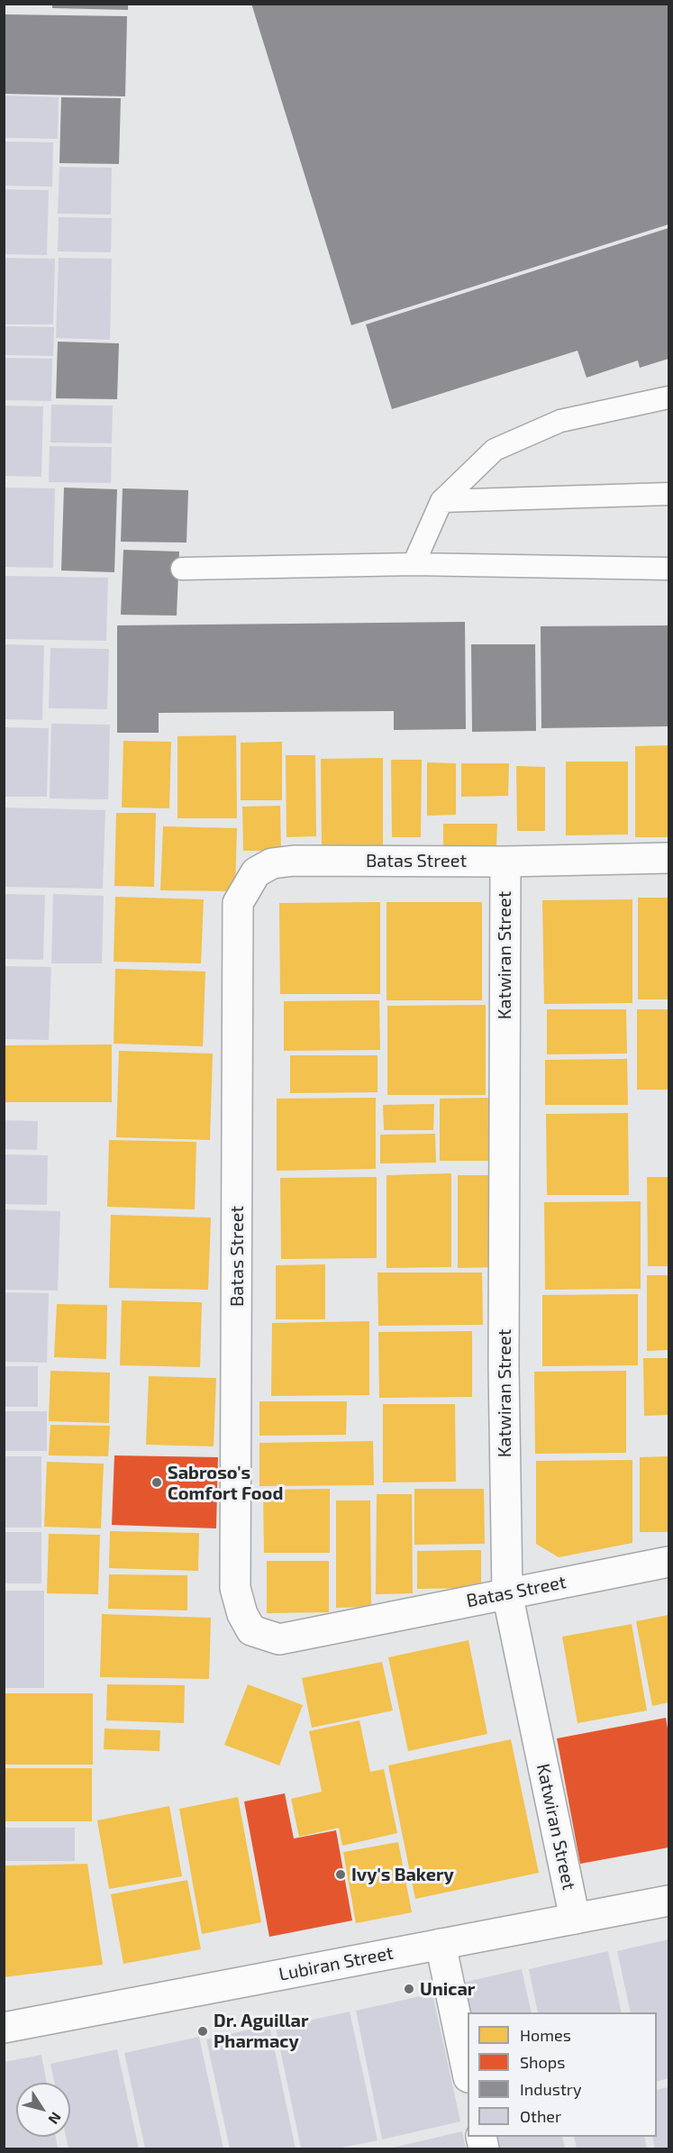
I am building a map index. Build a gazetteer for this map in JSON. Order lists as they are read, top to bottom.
{
  "streets": {
    "street": ["Batas Street", "Katwiran Street", "Lubiran Street"]
  },
  "crossings": [
    ["Batas Street", "Katwiran Street"],
    ["Katwiran Street", "Lubiran Street"]
  ],
  "places": [
    "Sabroso's Comfort Food",
    "Ivy's Bakery",
    "Unicar",
    "Dr. Aguillar Pharmacy"
  ],
  "legend": [
    "Homes",
    "Shops",
    "Industry",
    "Other"
  ],
  "north": "bottom right"
}
